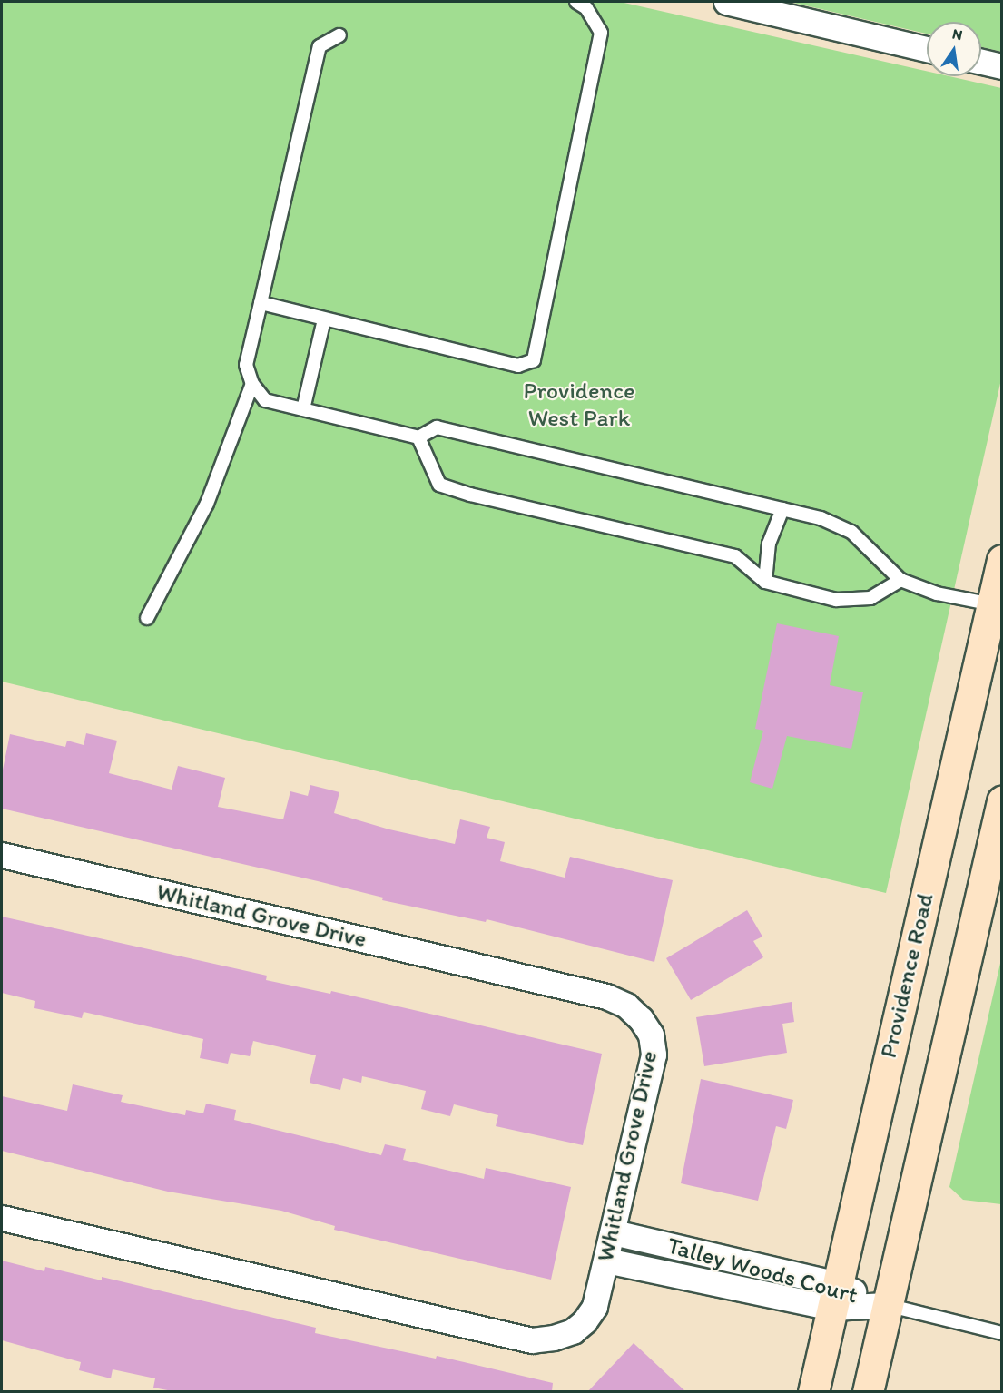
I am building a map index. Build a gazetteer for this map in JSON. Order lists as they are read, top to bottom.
{
  "streets": {
    "main road": ["Providence Road"],
    "street": ["Whitland Grove Drive", "Talley Woods Court"]
  },
  "crossings": [
    ["Whitland Grove Drive", "Talley Woods Court"],
    ["Providence Road", "Talley Woods Court"]
  ],
  "parks": ["Providence West Park"],
  "north": "top"
}
